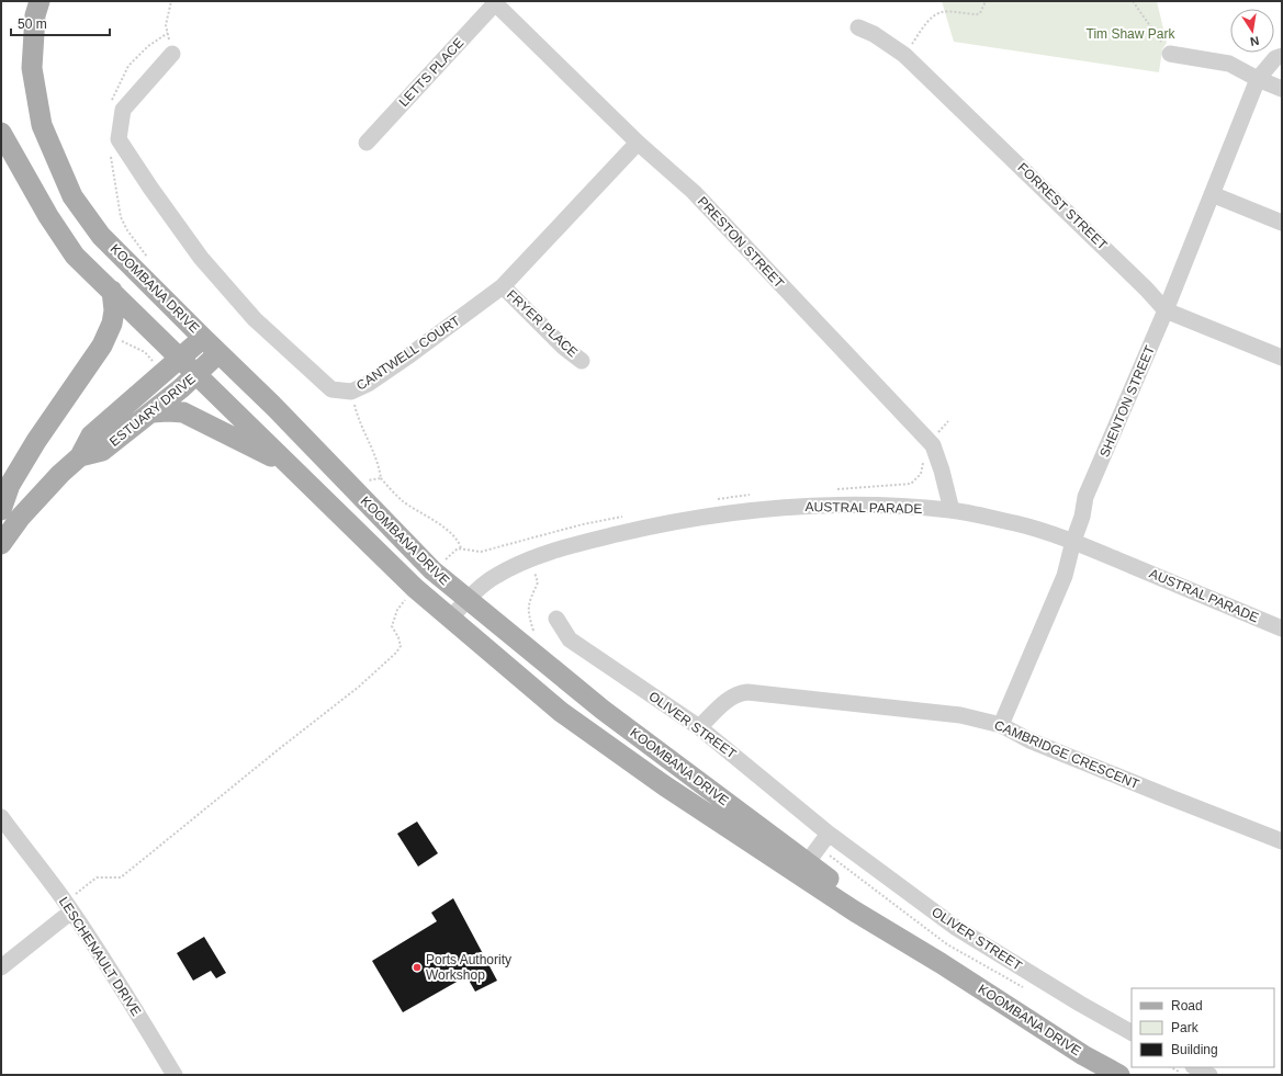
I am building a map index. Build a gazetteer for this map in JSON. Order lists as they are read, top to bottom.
{
  "streets": {
    "main road": ["KOOMBANA DRIVE", "ESTUARY DRIVE"],
    "street": [
      "LETTS PLACE",
      "FORREST STREET",
      "PRESTON STREET",
      "FRYER PLACE",
      "CANTWELL COURT",
      "SHENTON STREET",
      "AUSTRAL PARADE",
      "OLIVER STREET",
      "CAMBRIDGE CRESCENT",
      "LESCHENAULT DRIVE"
    ]
  },
  "crossings": [
    ["LETTS PLACE", "PRESTON STREET"],
    ["FORREST STREET", "SHENTON STREET"],
    ["PRESTON STREET", "CANTWELL COURT"],
    ["PRESTON STREET", "AUSTRAL PARADE"],
    ["KOOMBANA DRIVE", "ESTUARY DRIVE"],
    ["KOOMBANA DRIVE", "AUSTRAL PARADE"],
    ["FRYER PLACE", "CANTWELL COURT"],
    ["SHENTON STREET", "AUSTRAL PARADE"],
    ["SHENTON STREET", "CAMBRIDGE CRESCENT"],
    ["OLIVER STREET", "CAMBRIDGE CRESCENT"]
  ],
  "parks": ["Tim Shaw Park"],
  "places": ["Ports Authority Workshop"],
  "legend": ["Road", "Park", "Building"],
  "scale_bar": "50 m",
  "north": "bottom"
}
